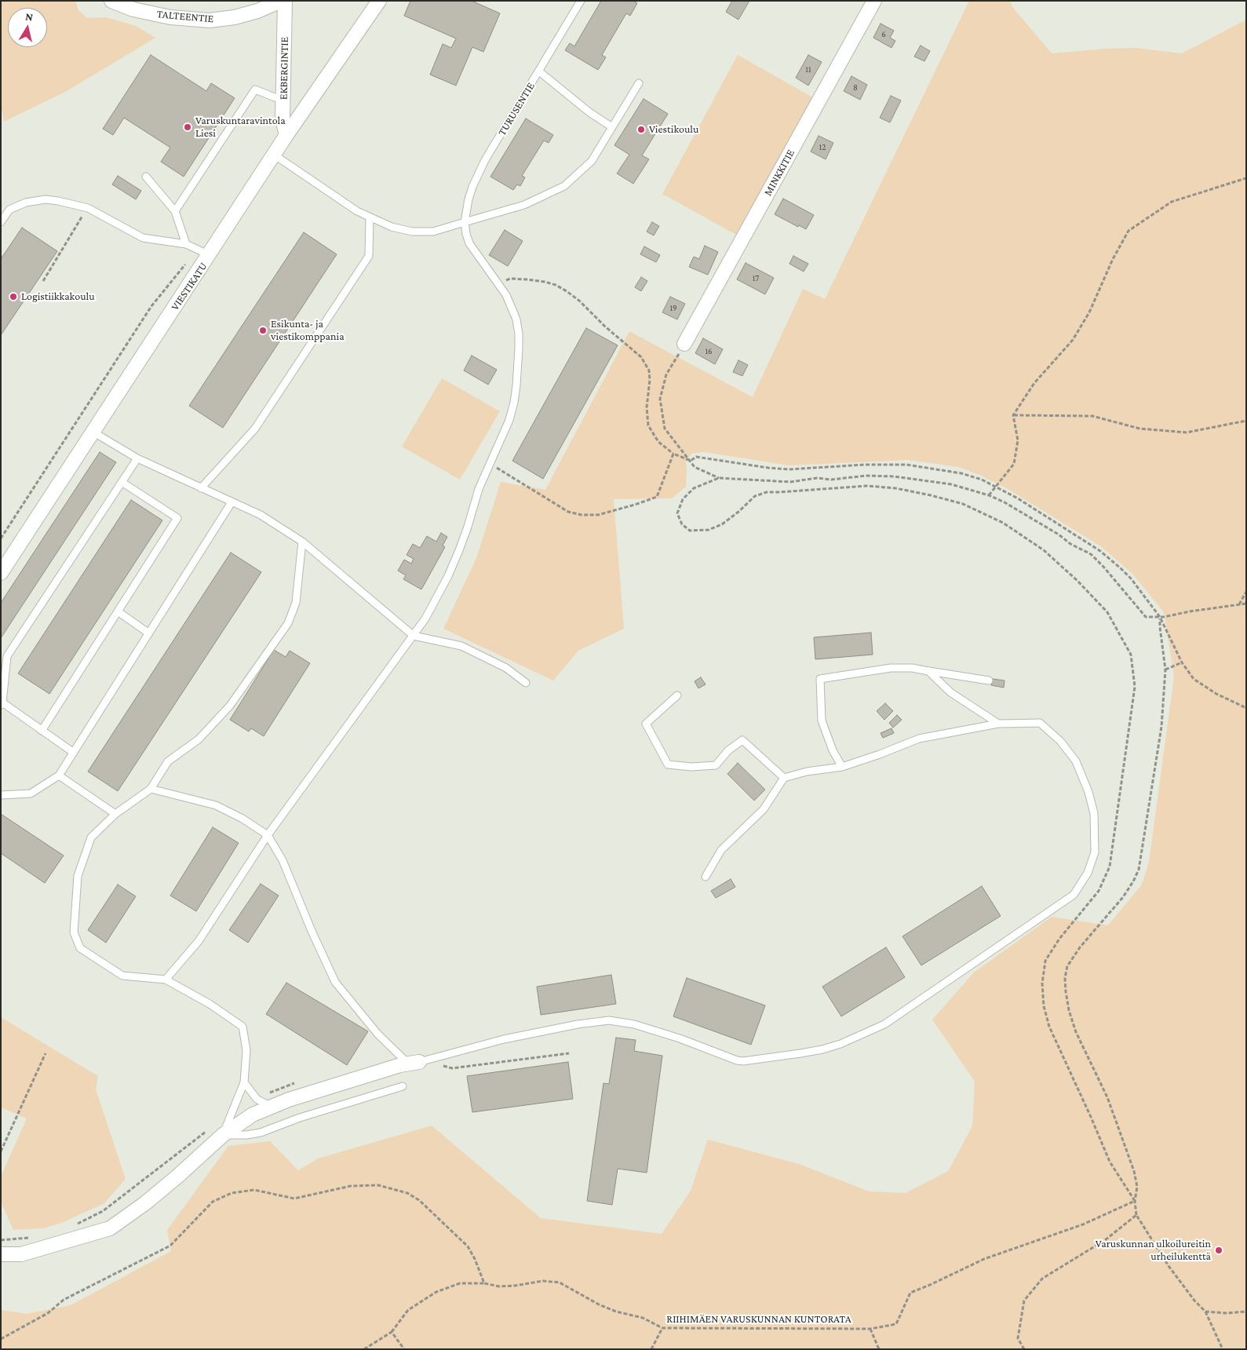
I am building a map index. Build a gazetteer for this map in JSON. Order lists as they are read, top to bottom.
{
  "streets": {
    "street": [
      "TALTEENTIE",
      "EKBERGINTIE",
      "MINKKITIE",
      "VIESTIKATU"
    ],
    "lane": ["TURUSENTIE"],
    "path": ["RIIHIMÄEN VARUSKUNNAN KUNTORATA"]
  },
  "crossings": [
    ["EKBERGINTIE", "VIESTIKATU"]
  ],
  "places": [
    "Varuskuntaravintola Liesi",
    "Viestikoulu",
    "Logistiikkakoulu",
    "Esikunta- ja viestikomppania",
    "Varuskunnan ulkoilureitin urheilukenttä"
  ],
  "house_numbers": [
    "6",
    "11",
    "8",
    "12",
    "17",
    "19",
    "16"
  ],
  "north": "top"
}
